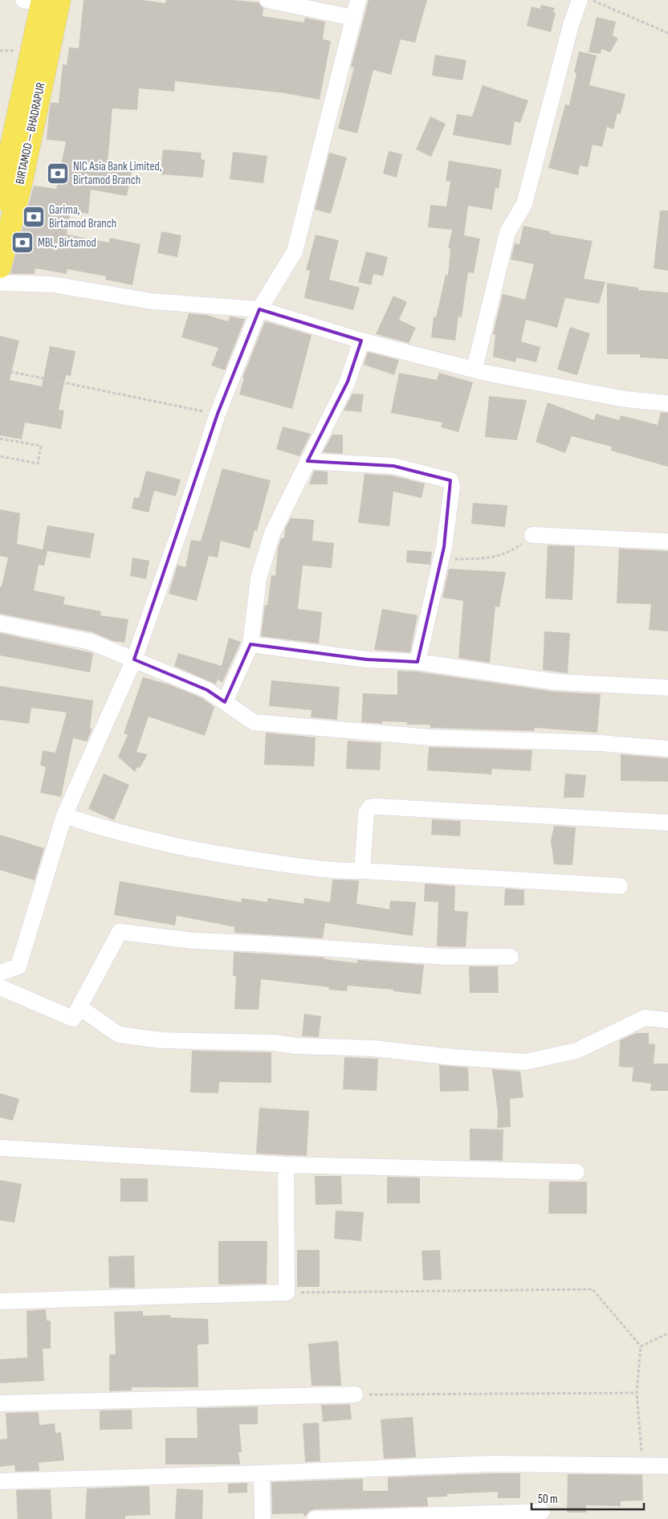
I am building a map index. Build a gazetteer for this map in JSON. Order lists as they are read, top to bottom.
{
  "streets": {
    "main road": ["BIRTAMOD — BHADRAPUR"]
  },
  "places": {
    "bank": ["NIC Asia Bank Limited, Birtamod Branch", "Garima, Birtamod Branch", "MBL, Birtamod"]
  },
  "scale_bar": "50 m"
}
